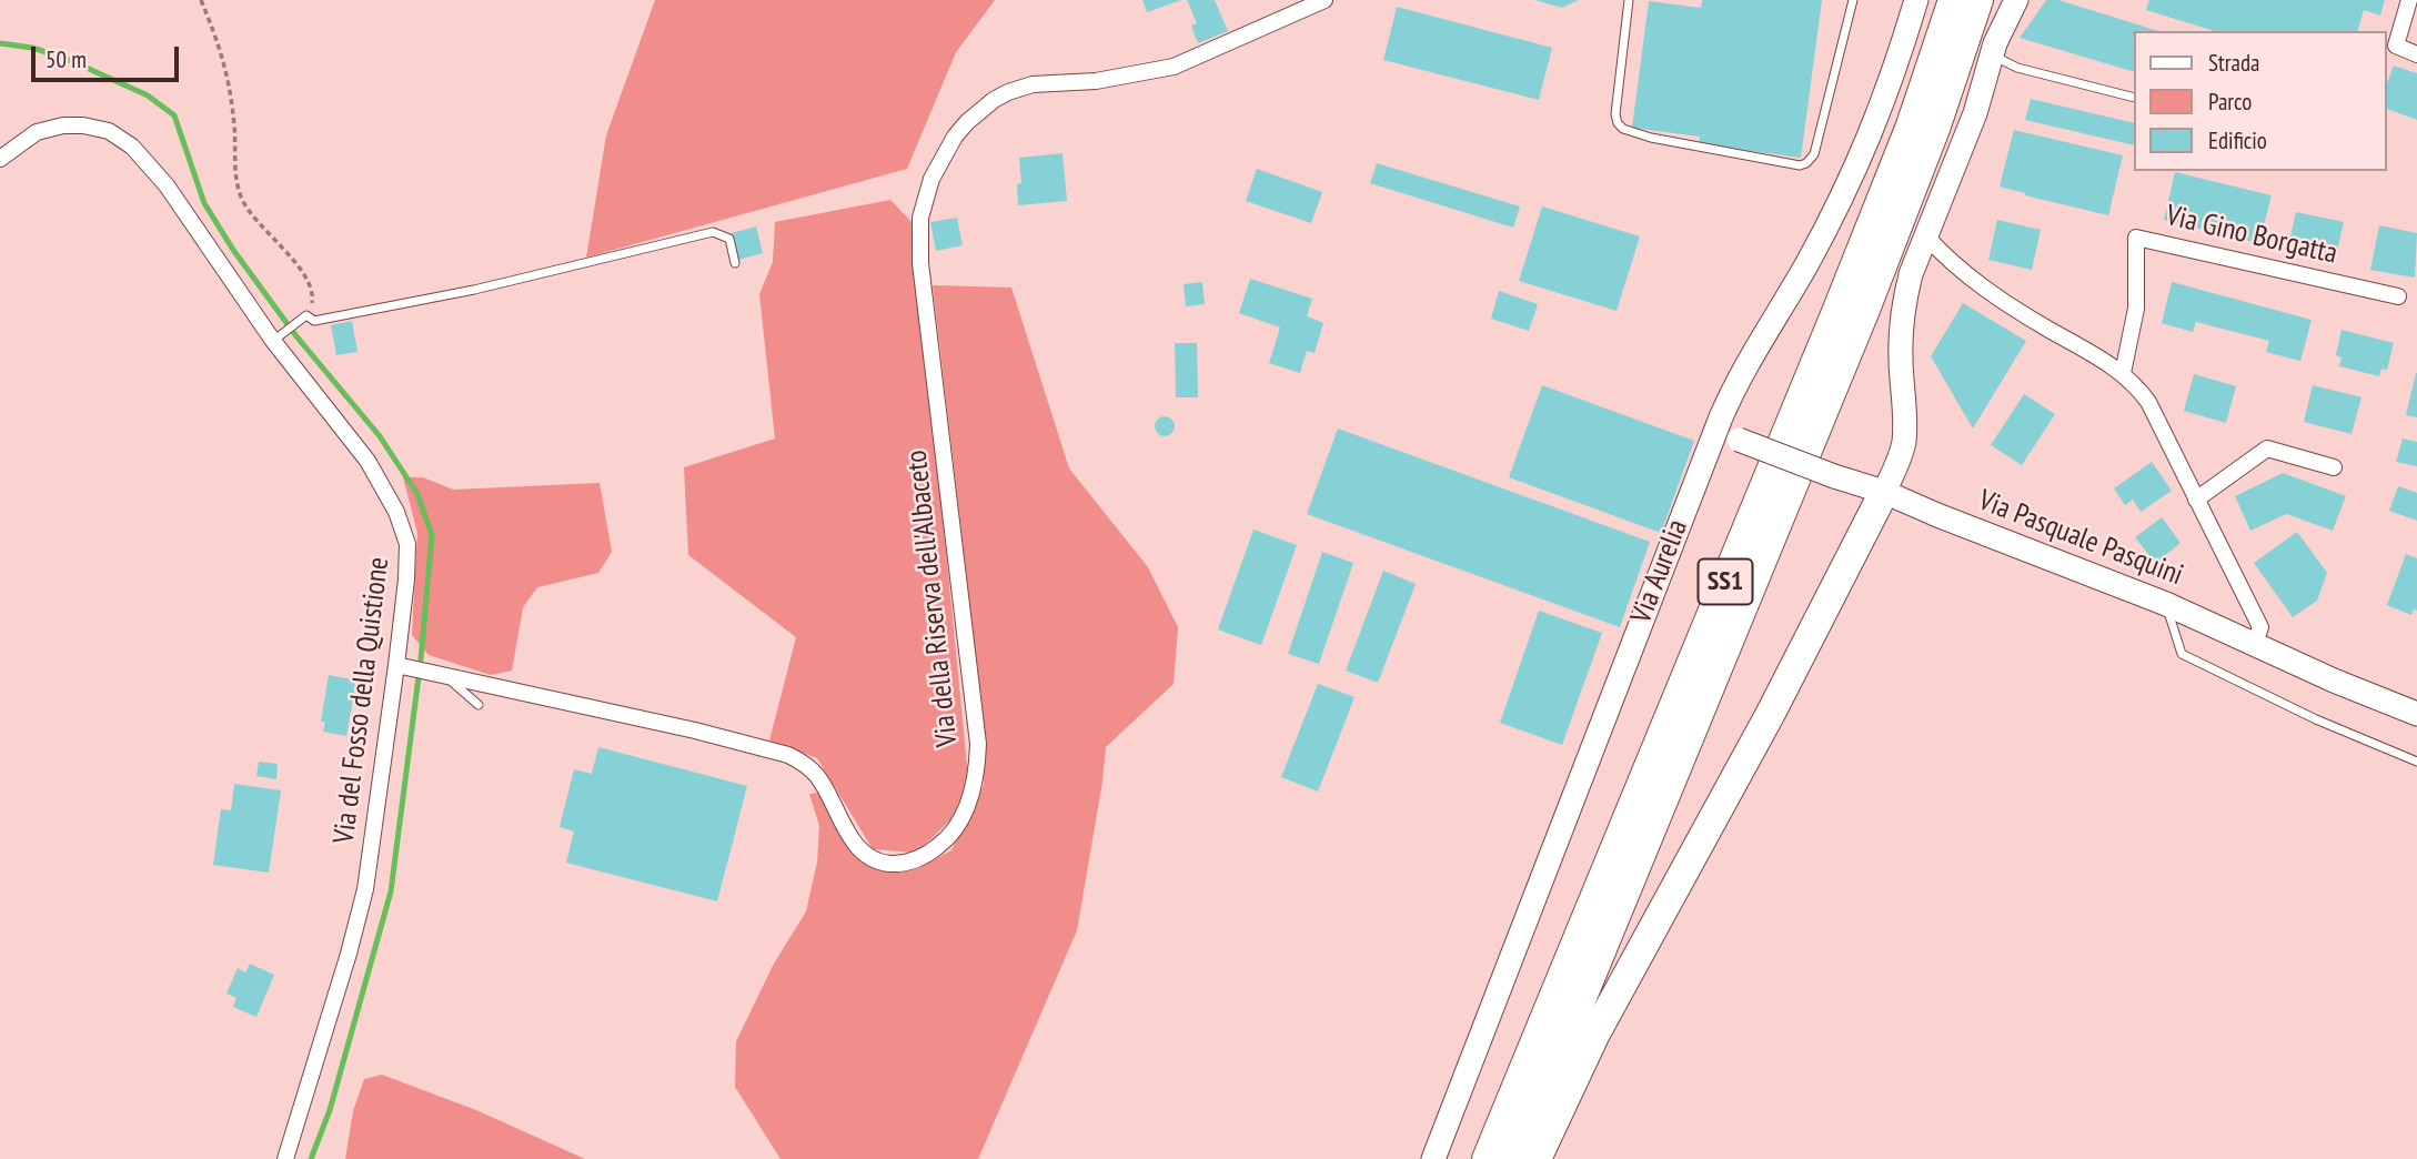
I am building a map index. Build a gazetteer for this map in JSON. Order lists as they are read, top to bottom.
{
  "streets": {
    "highway": ["SS1"],
    "street": [
      "Via Gino Borgatta",
      "Via Pasquale Pasquini",
      "Via Aurelia",
      "Via della Riserva dell'Albaceto",
      "Via del Fosso della Quistione"
    ]
  },
  "crossings": [
    ["Via Pasquale Pasquini", "Via Aurelia"],
    ["Via della Riserva dell'Albaceto", "Via del Fosso della Quistione"]
  ],
  "legend": ["Strada", "Parco", "Edificio"],
  "scale_bar": "50 m"
}
